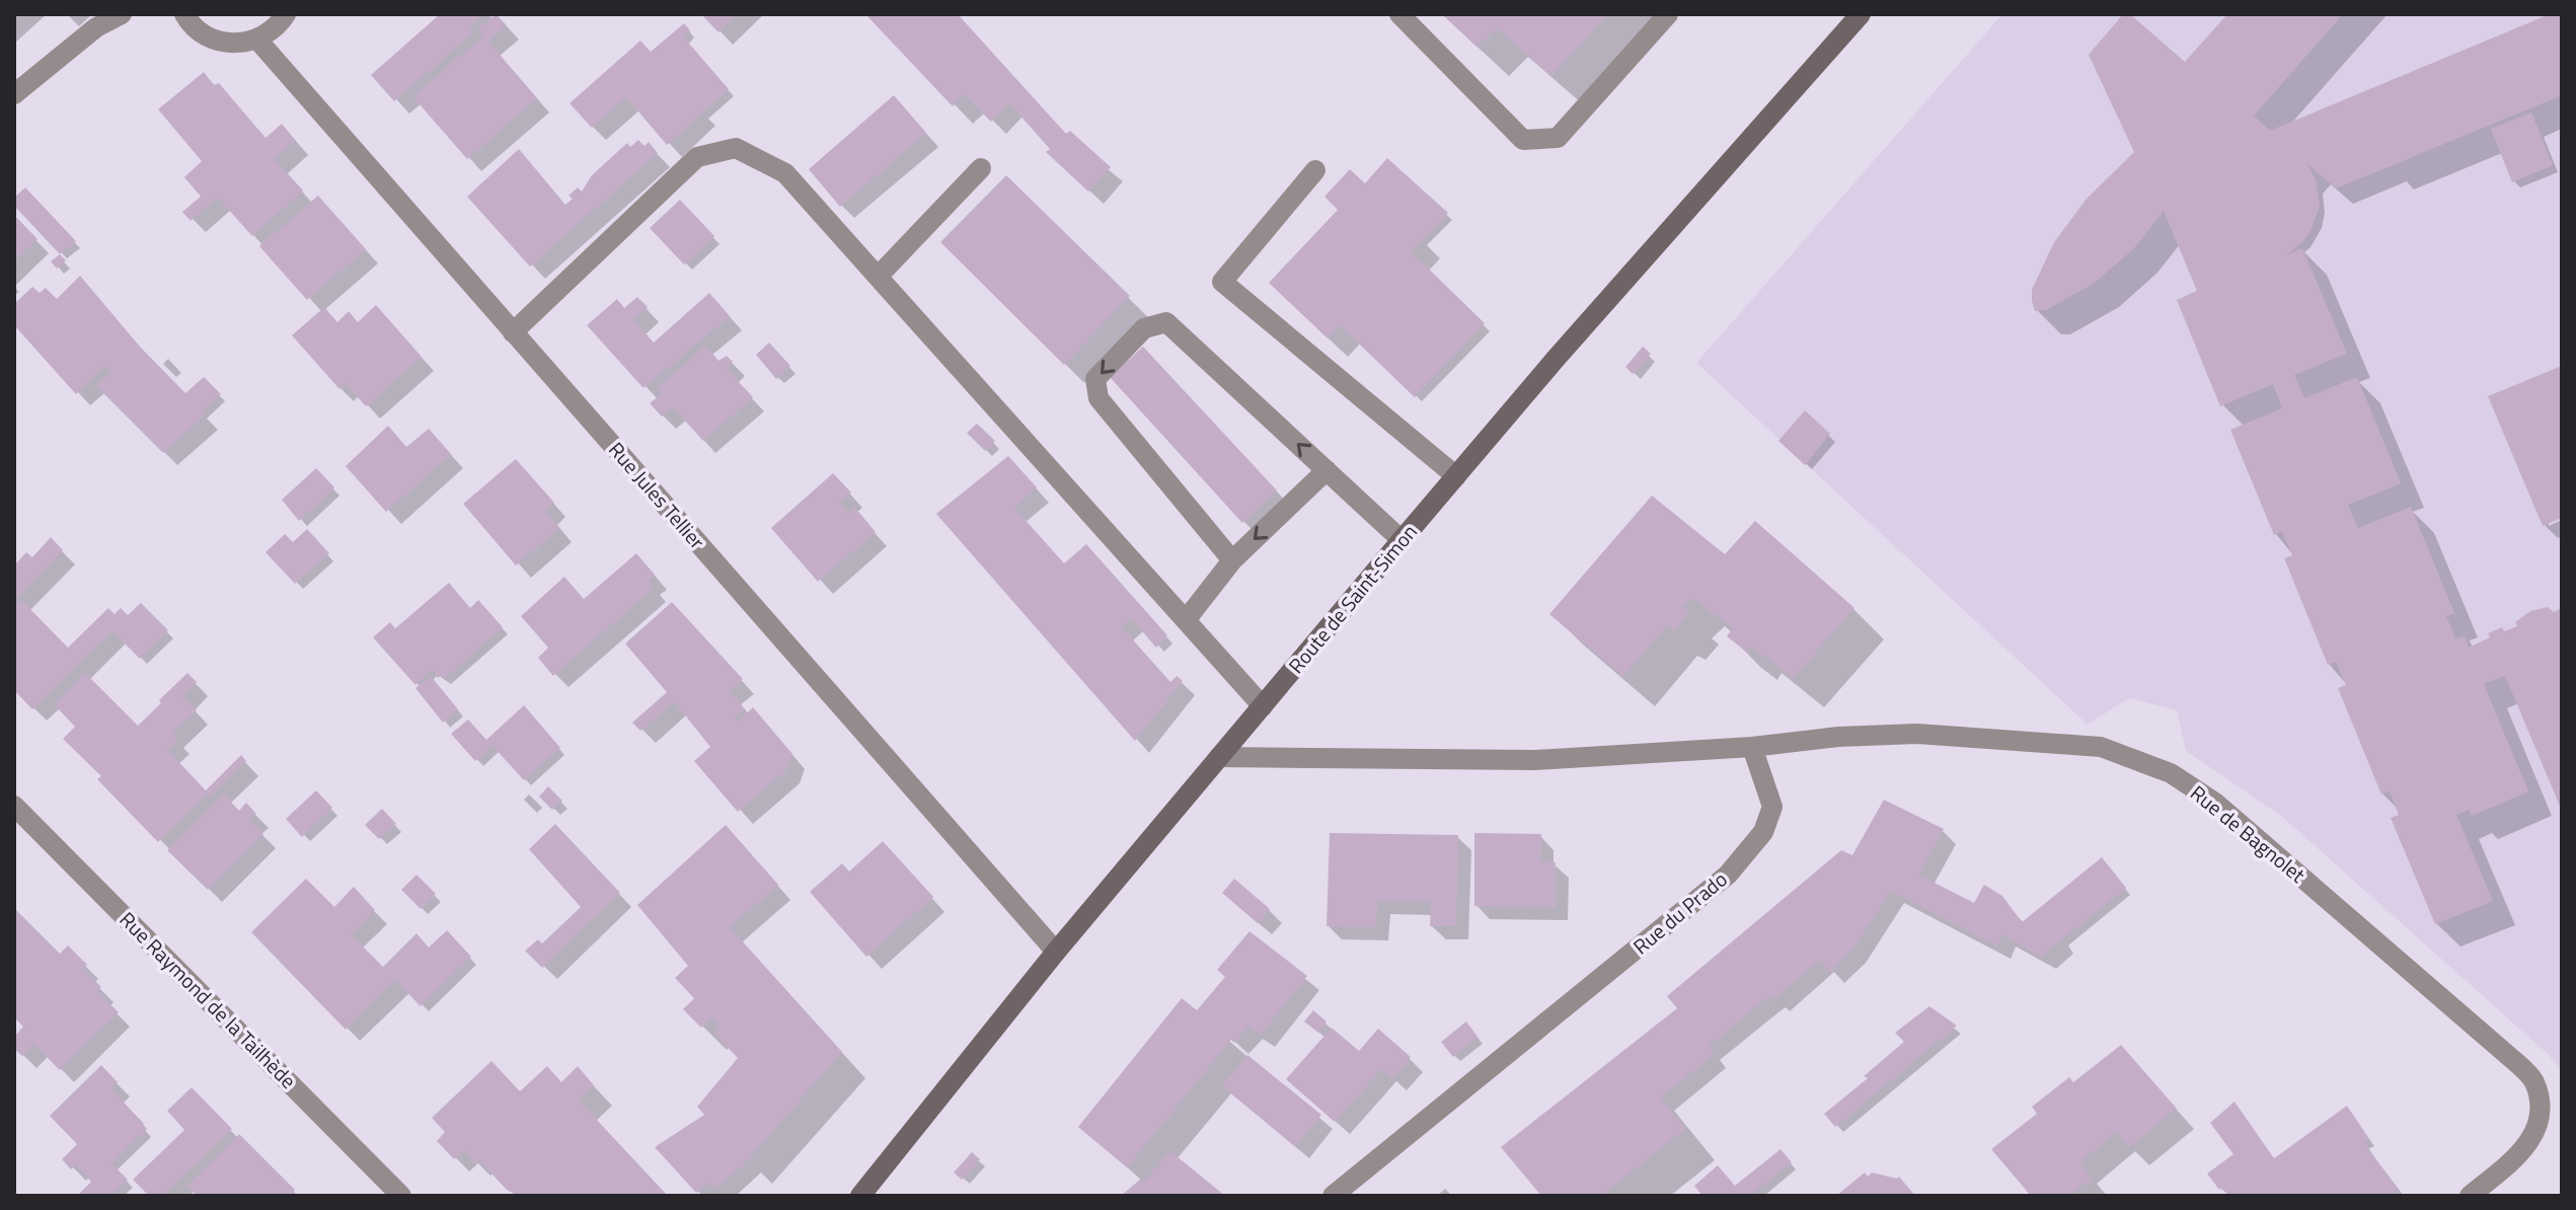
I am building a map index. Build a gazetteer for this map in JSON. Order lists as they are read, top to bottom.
{
  "streets": {
    "main road": ["Route de Saint-Simon"],
    "street": [
      "Rue Jules Tellier",
      "Rue de Bagnolet",
      "Rue du Prado",
      "Rue Raymond de la Tailhède"
    ]
  },
  "crossings": [
    ["Rue Jules Tellier", "Route de Saint-Simon"],
    ["Rue de Bagnolet", "Rue du Prado"]
  ]
}
